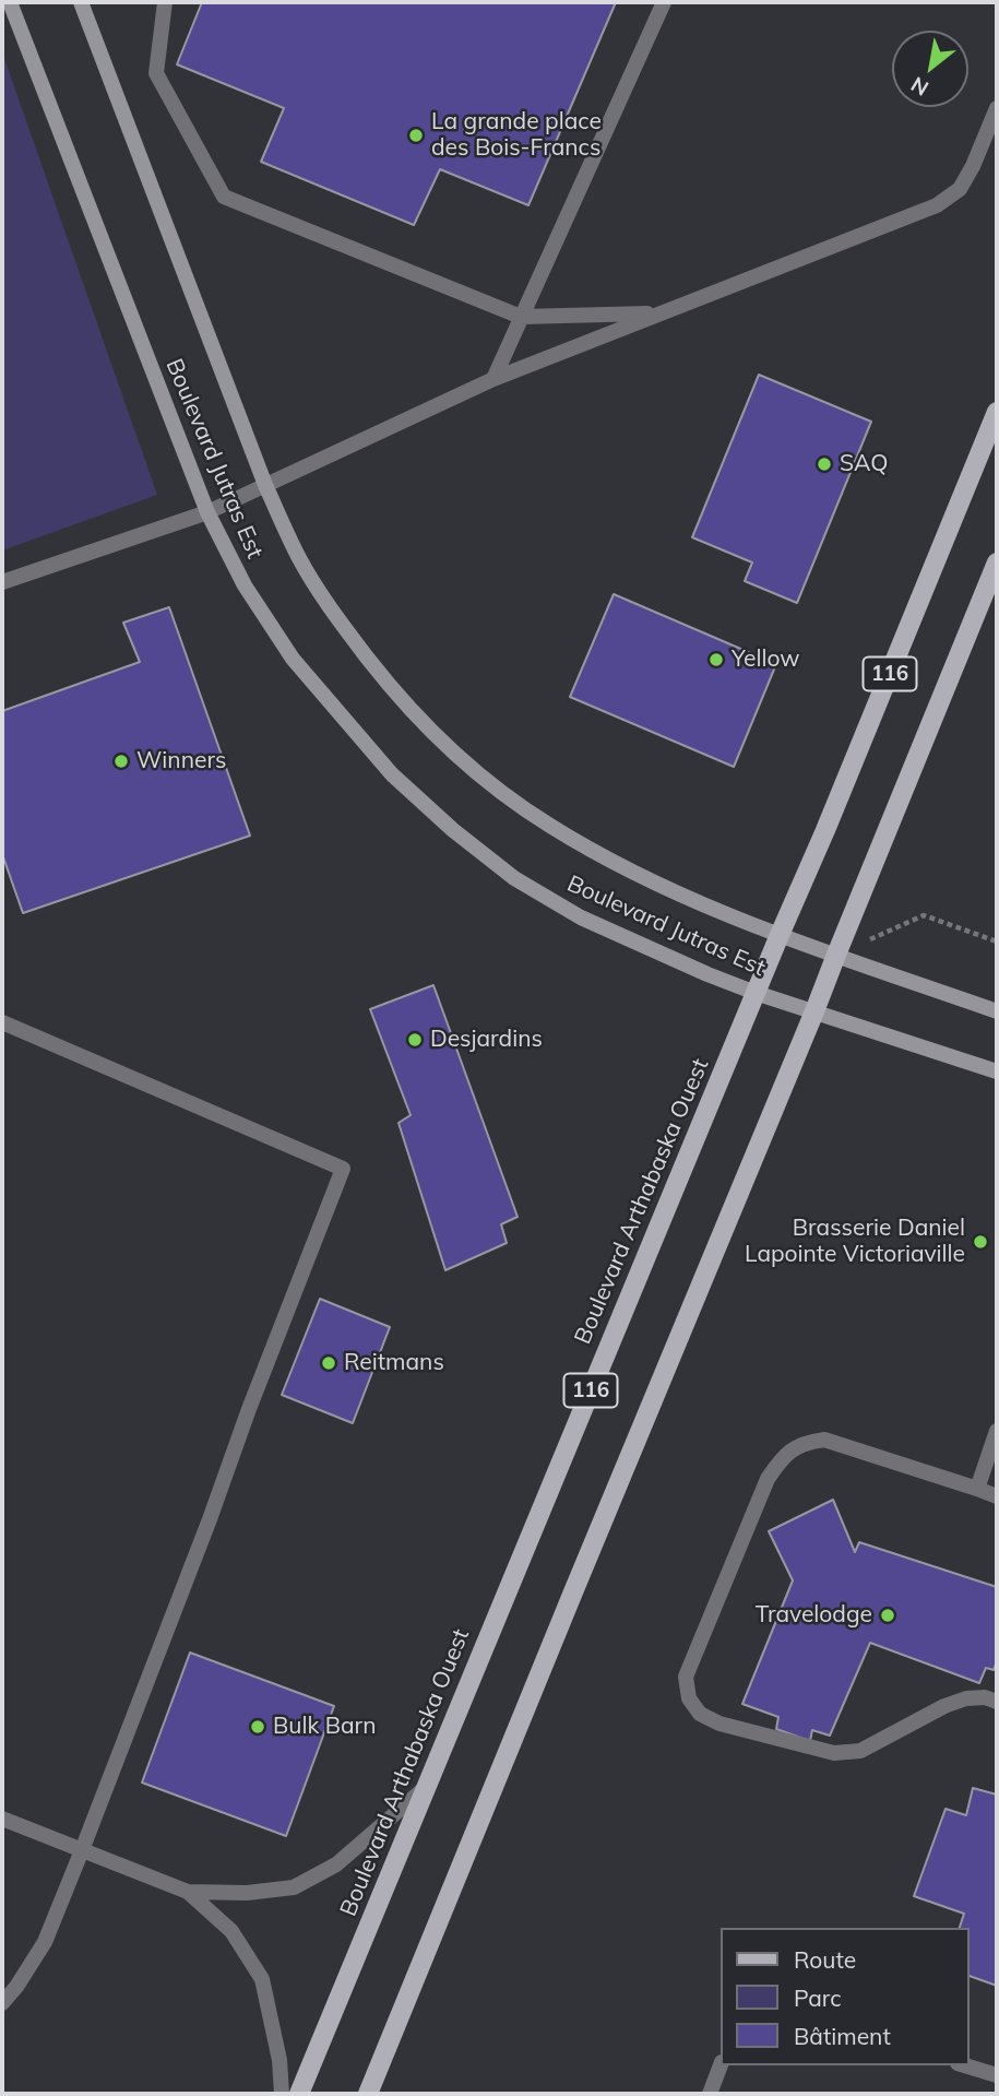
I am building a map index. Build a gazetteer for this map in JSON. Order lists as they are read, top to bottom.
{
  "streets": {
    "main road": ["Boulevard Jutras Est", "116", "Boulevard Arthabaska Ouest"]
  },
  "crossings": [
    ["Boulevard Jutras Est", "116"],
    ["Boulevard Jutras Est", "Boulevard Arthabaska Ouest"]
  ],
  "places": [
    "La grande place des Bois-Francs",
    "SAQ",
    "Yellow",
    "Winners",
    "Desjardins",
    "Brasserie Daniel Lapointe Victoriaville",
    "Reitmans",
    "Travelodge",
    "Bulk Barn"
  ],
  "legend": ["Route", "Parc", "Bâtiment"],
  "north": "bottom left"
}
